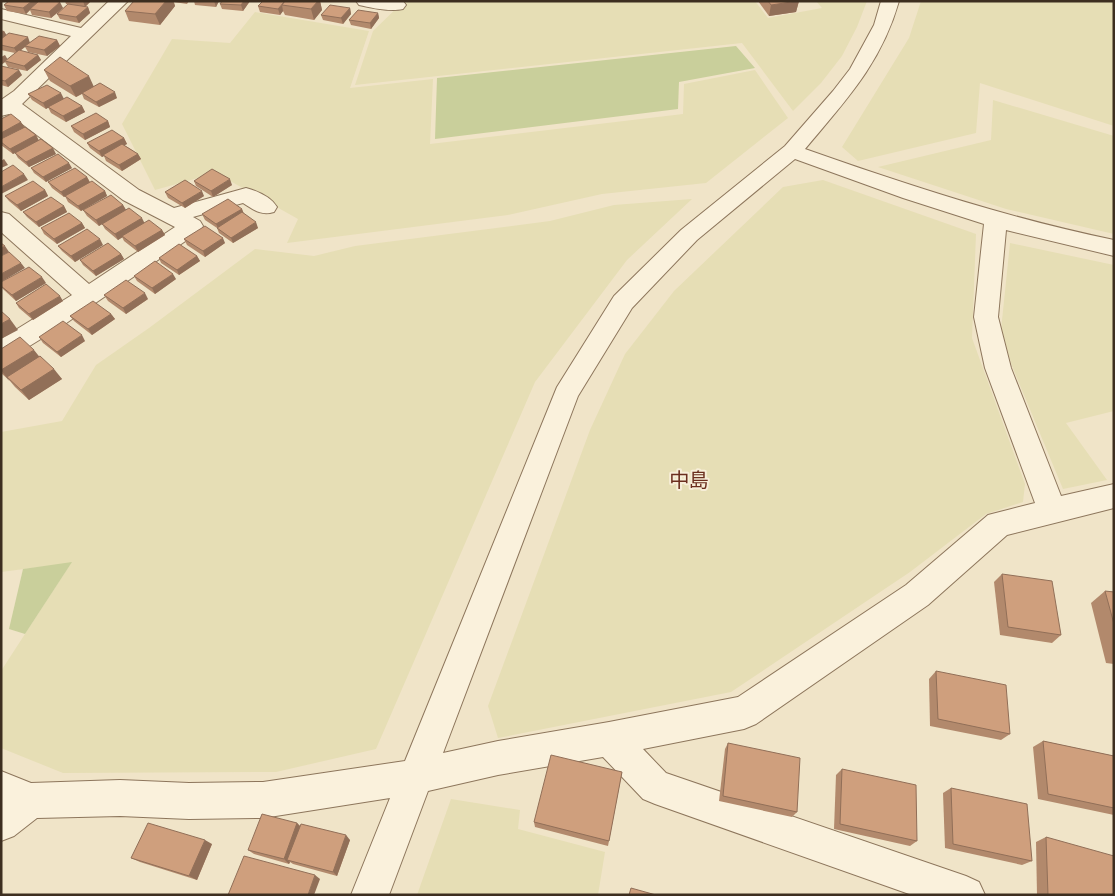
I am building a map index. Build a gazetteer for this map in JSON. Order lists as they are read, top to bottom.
{
  "districts": ["中島"]
}
